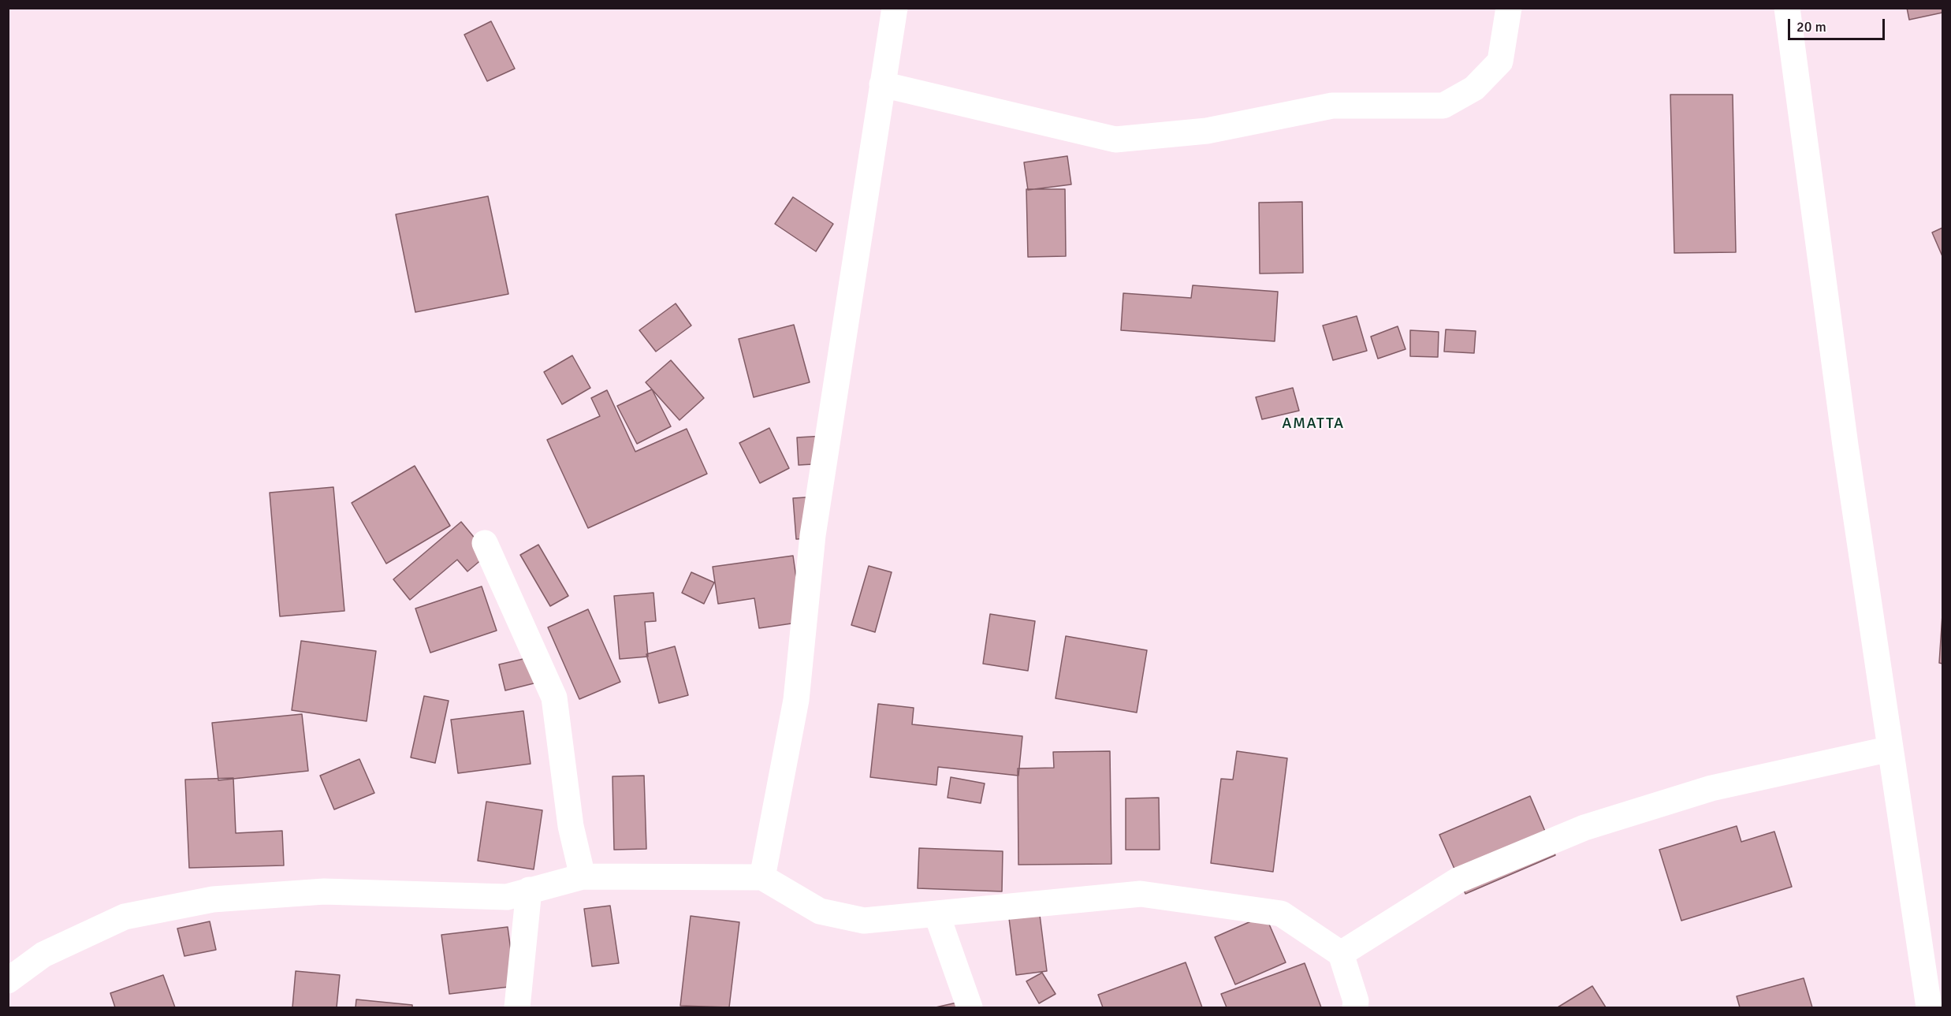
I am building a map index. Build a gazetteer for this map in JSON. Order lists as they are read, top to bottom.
{
  "districts": ["AMATTA"],
  "scale_bar": "20 m"
}
